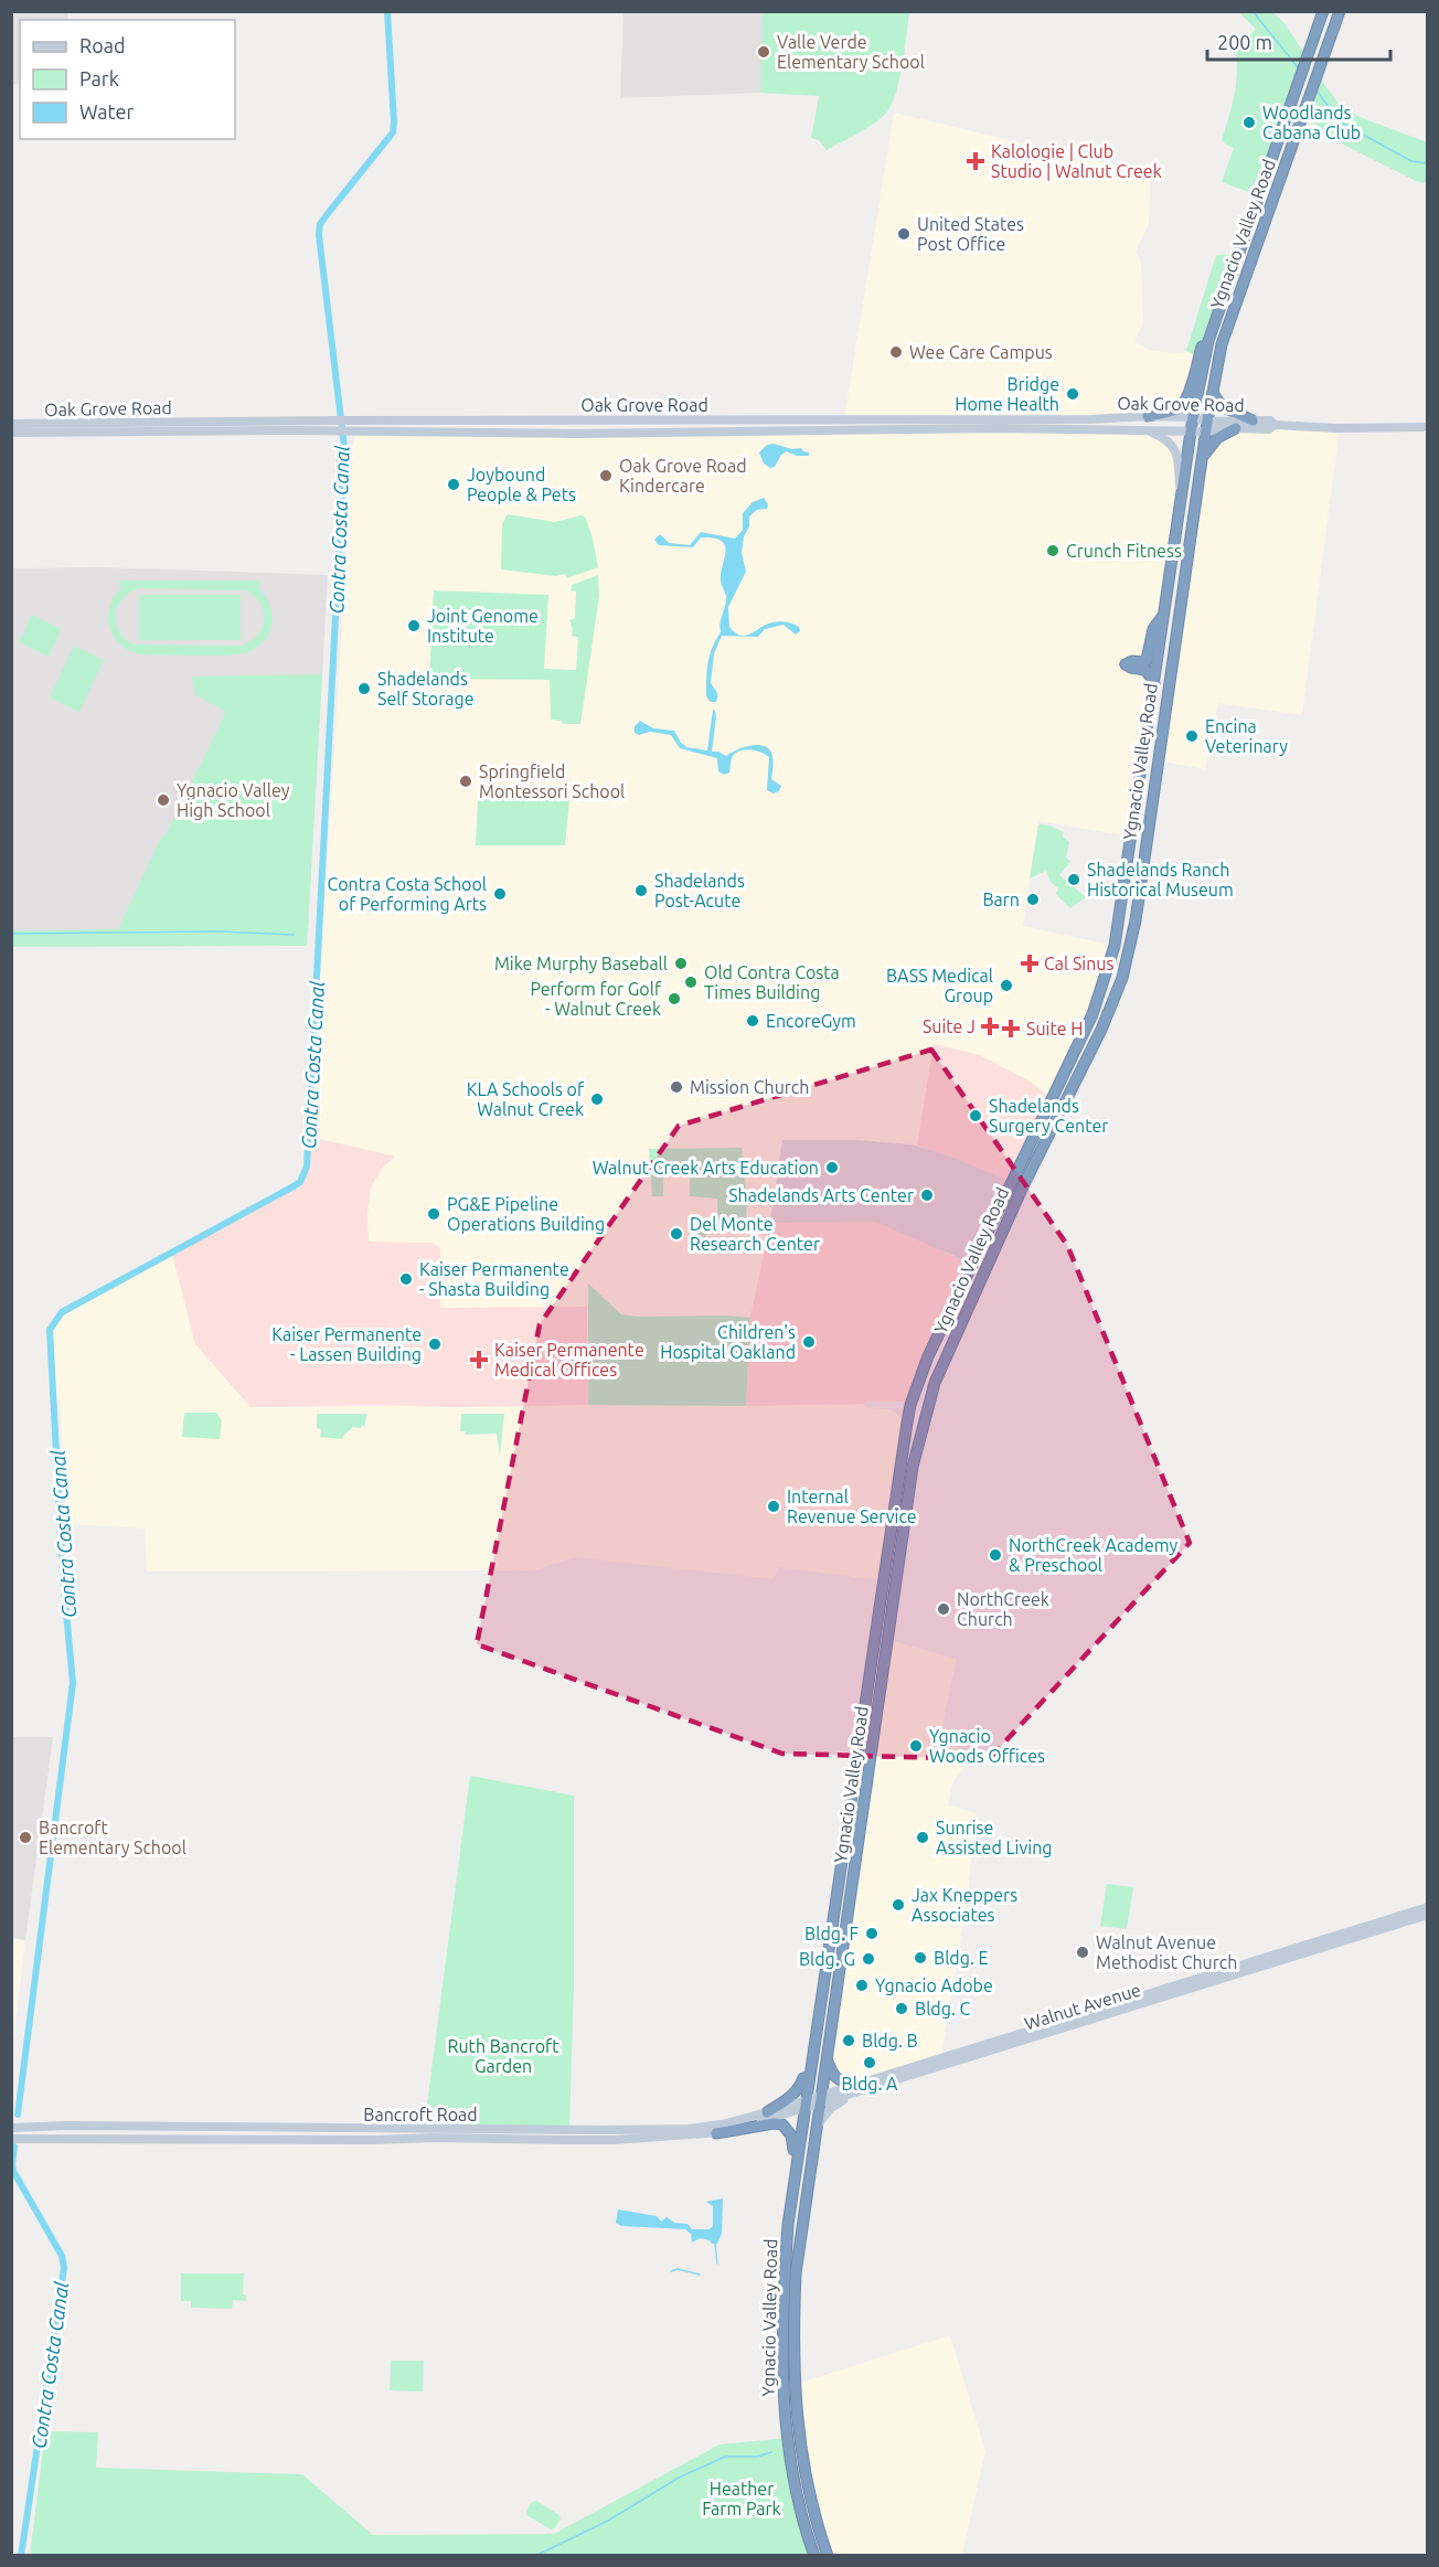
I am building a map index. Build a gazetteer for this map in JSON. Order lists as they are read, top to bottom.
{
  "streets": {
    "highway": ["Ygnacio Valley Road"],
    "main road": ["Oak Grove Road", "Walnut Avenue", "Bancroft Road"]
  },
  "crossings": [
    ["Ygnacio Valley Road", "Oak Grove Road"],
    ["Ygnacio Valley Road", "Walnut Avenue"],
    ["Ygnacio Valley Road", "Bancroft Road"],
    ["Walnut Avenue", "Bancroft Road"]
  ],
  "water": ["Contra Costa Canal"],
  "parks": ["Ruth Bancroft Garden", "Heather Farm Park"],
  "places": {
    "other": [
      "Valle Verde Elementary School",
      "Woodlands Cabana Club",
      "United States Post Office",
      "Wee Care Campus",
      "Bridge Home Health",
      "Oak Grove Road Kindercare",
      "Joybound People & Pets",
      "Crunch Fitness",
      "Joint Genome Institute",
      "Shadelands Self Storage",
      "Encina Veterinary",
      "Springfield Montessori School",
      "Ygnacio Valley High School",
      "Shadelands Ranch Historical Museum",
      "Shadelands Post-Acute",
      "Contra Costa School of Performing Arts",
      "Barn",
      "Mike Murphy Baseball",
      "Old Contra Costa Times Building",
      "BASS Medical Group",
      "Perform for Golf - Walnut Creek",
      "EncoreGym",
      "Mission Church",
      "KLA Schools of Walnut Creek",
      "Shadelands Surgery Center",
      "Walnut Creek Arts Education",
      "Shadelands Arts Center",
      "PG&E Pipeline Operations Building",
      "Del Monte Research Center",
      "Kaiser Permanente - Shasta Building",
      "Children's Hospital Oakland",
      "Kaiser Permanente - Lassen Building",
      "Internal Revenue Service",
      "NorthCreek Academy & Preschool",
      "NorthCreek Church",
      "Ygnacio Woods Offices",
      "Bancroft Elementary School",
      "Sunrise Assisted Living",
      "Jax Kneppers Associates",
      "Bldg. F",
      "Walnut Avenue Methodist Church",
      "Bldg. E",
      "Bldg. G",
      "Ygnacio Adobe",
      "Bldg. C",
      "Bldg. B",
      "Bldg. A"
    ],
    "health": [
      "Kalologie | Club Studio | Walnut Creek",
      "Cal Sinus",
      "Suite J",
      "Suite H",
      "Kaiser Permanente Medical Offices"
    ]
  },
  "legend": ["Road", "Park", "Water"],
  "scale_bar": "200 m"
}
